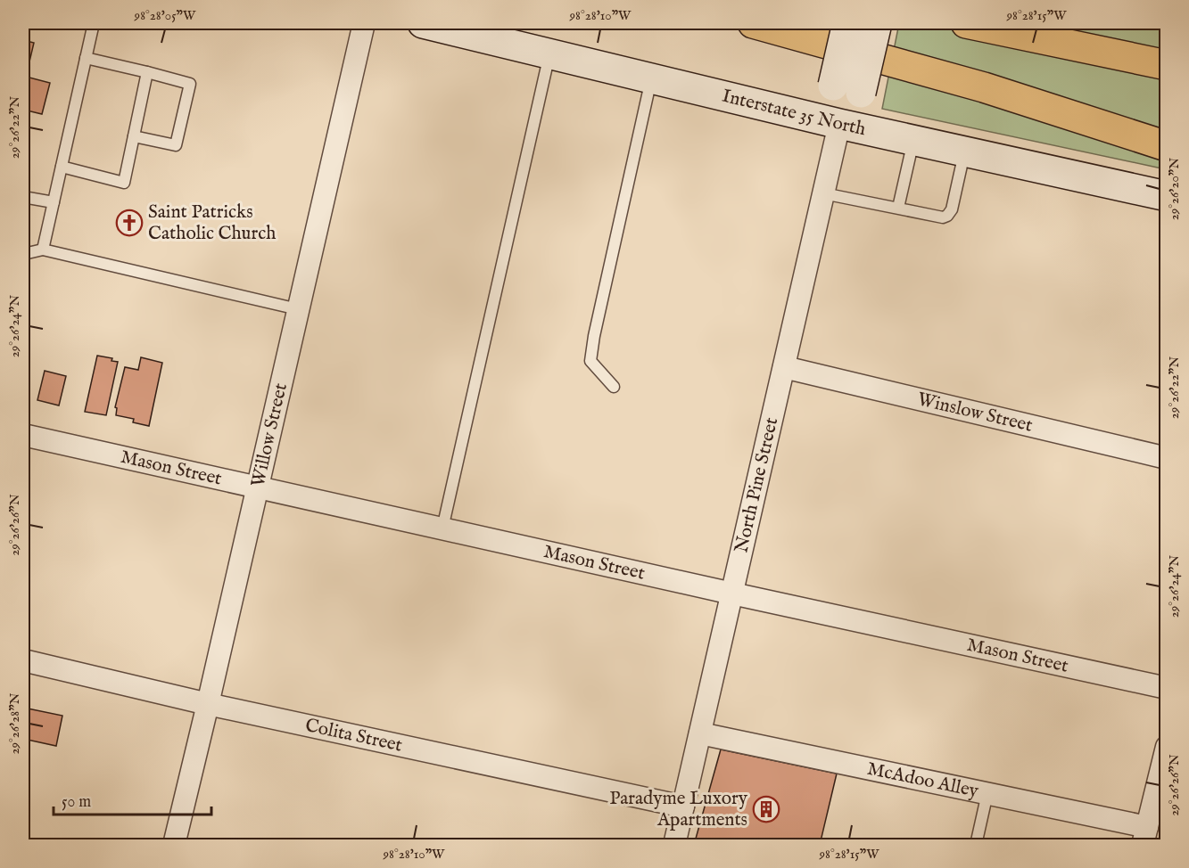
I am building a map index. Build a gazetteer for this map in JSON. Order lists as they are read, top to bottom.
{
  "streets": {
    "main road": ["Interstate 35 North", "North Pine Street"],
    "street": [
      "Winslow Street",
      "Willow Street",
      "Mason Street",
      "Colita Street",
      "McAdoo Alley"
    ]
  },
  "crossings": [
    ["Interstate 35 North", "North Pine Street"],
    ["Winslow Street", "North Pine Street"],
    ["Willow Street", "Mason Street"],
    ["Willow Street", "Colita Street"],
    ["Mason Street", "North Pine Street"],
    ["North Pine Street", "Colita Street"],
    ["North Pine Street", "McAdoo Alley"]
  ],
  "places": {
    "church": ["Saint Patricks Catholic Church"],
    "building": ["Paradyme Luxory Apartments"]
  },
  "scale_bar": "50 m",
  "coordinates": [
    "98°28'05\"W",
    "98°28'10\"W",
    "98°28'15\"W",
    "29°26'22\"N",
    "29°26'20\"N",
    "29°26'24\"N",
    "29°26'26\"N",
    "29°26'28\"N"
  ]
}
